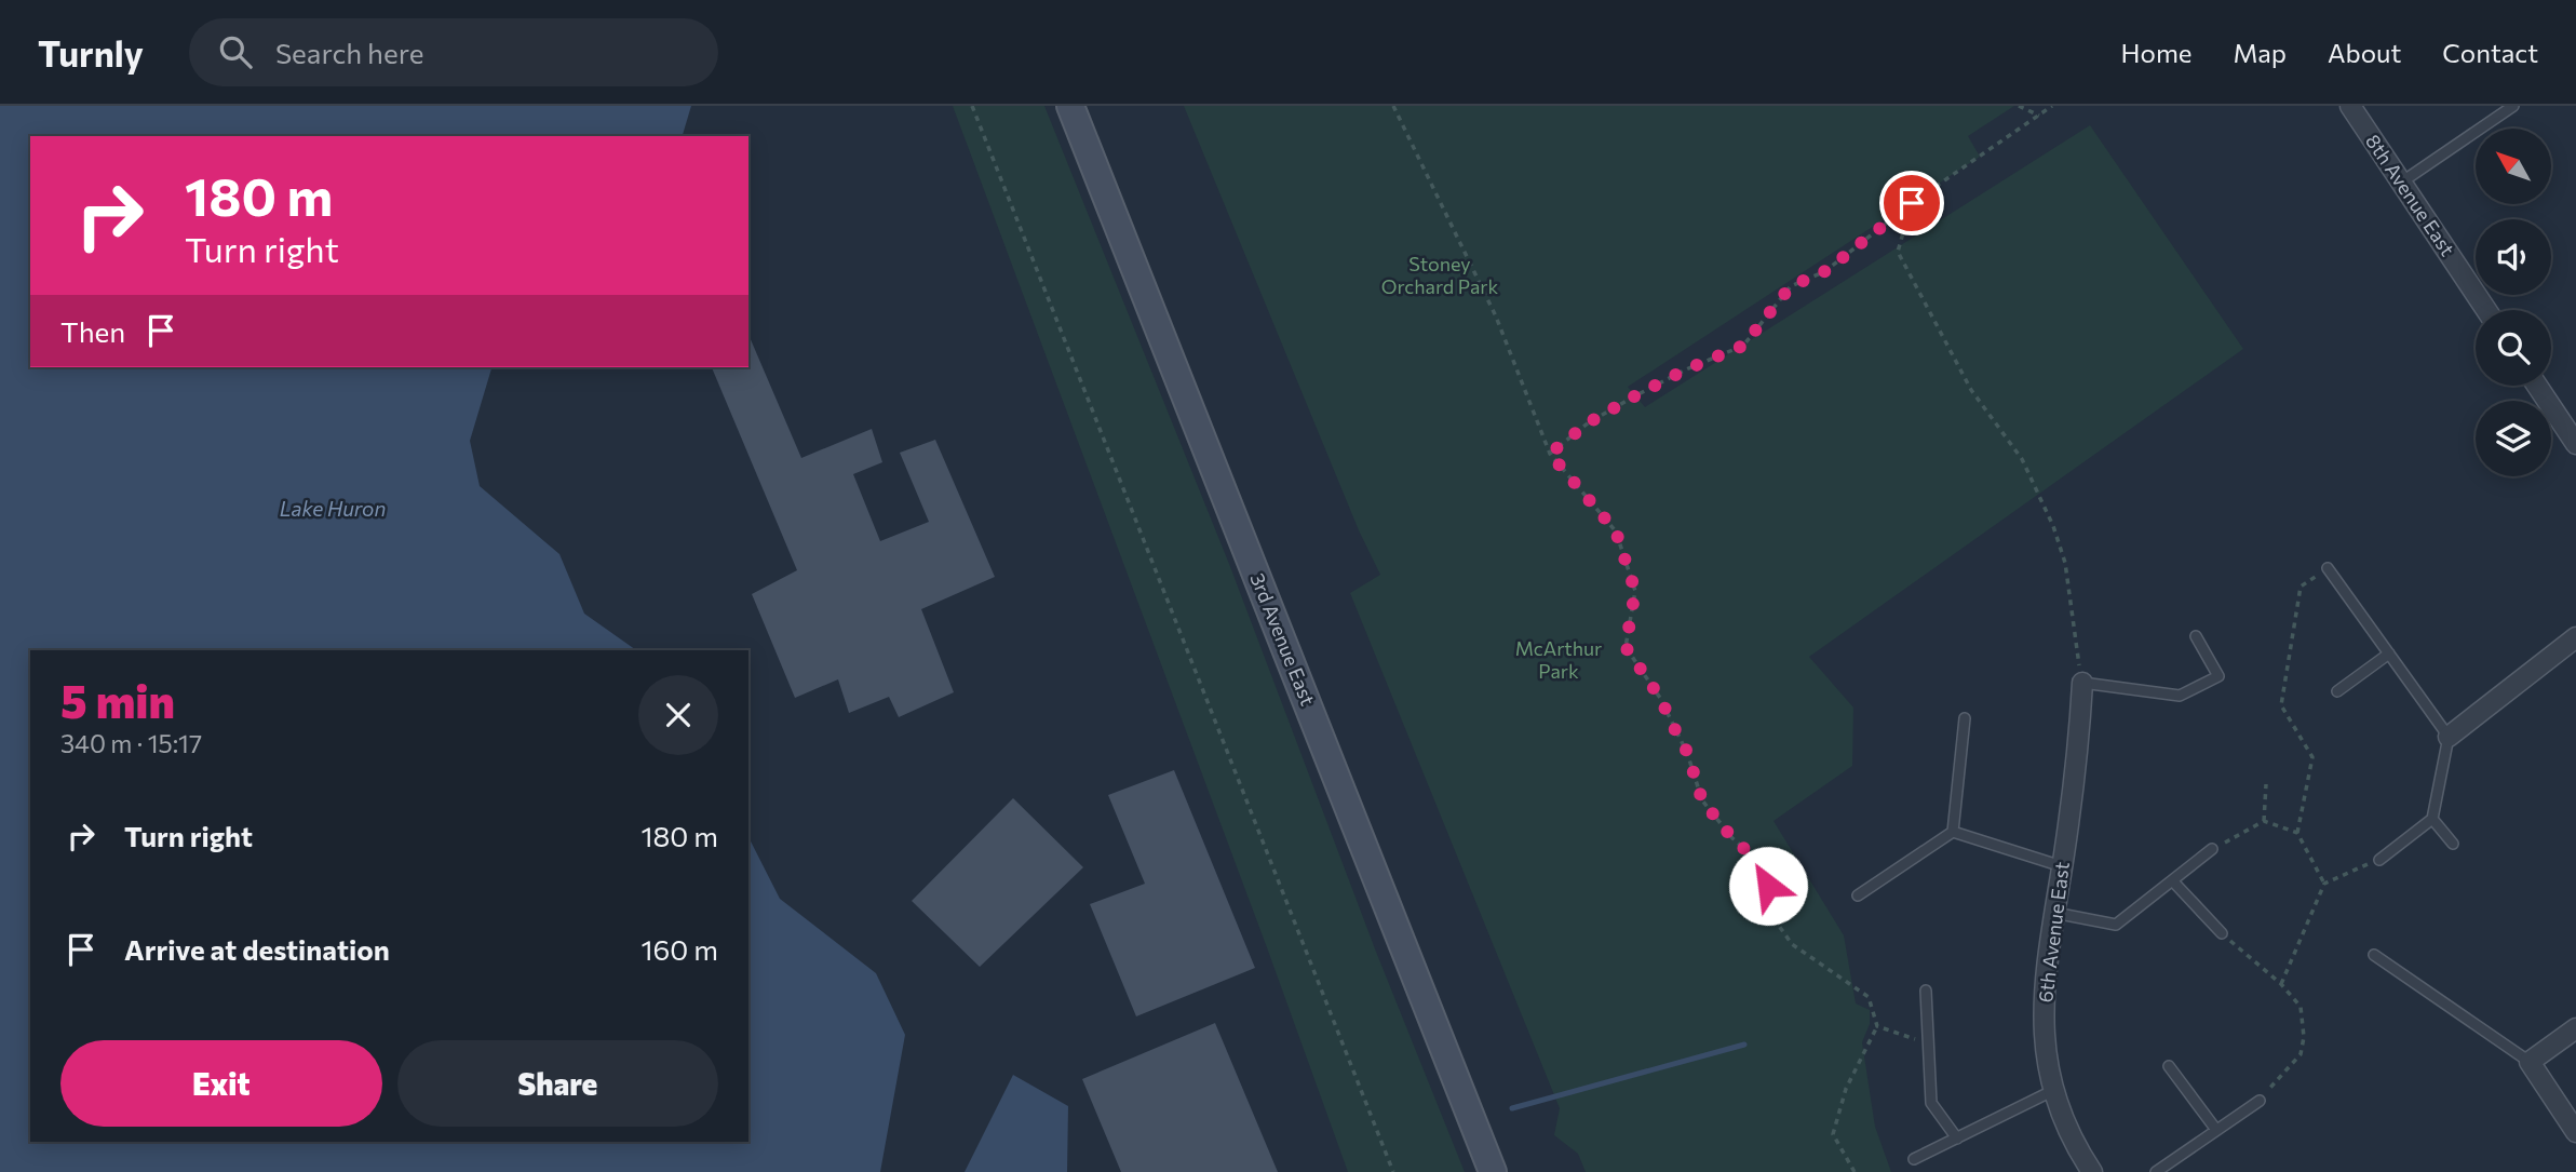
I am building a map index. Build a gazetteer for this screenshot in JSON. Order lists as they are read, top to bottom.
{
  "streets": {
    "main road": ["3rd Avenue East"],
    "street": ["8th Avenue East", "6th Avenue East"]
  },
  "water": ["Lake Huron"],
  "parks": ["Stoney Orchard Park", "McArthur Park"],
  "north": "top left",
  "page": {
    "header": "Turnly",
    "search": "Search here",
    "nav": [
      "Home",
      "Map",
      "About",
      "Contact"
    ],
    "turn": ["180 m", "Turn right"],
    "then": "Then",
    "heading": ["5 min", "340 m · 15:17"],
    "list": [
      {
        "name": "Turn right",
        "value": "180 m"
      },
      {
        "name": "Arrive at destination",
        "value": "160 m"
      }
    ],
    "buttons": ["Exit", "Share"]
  }
}
